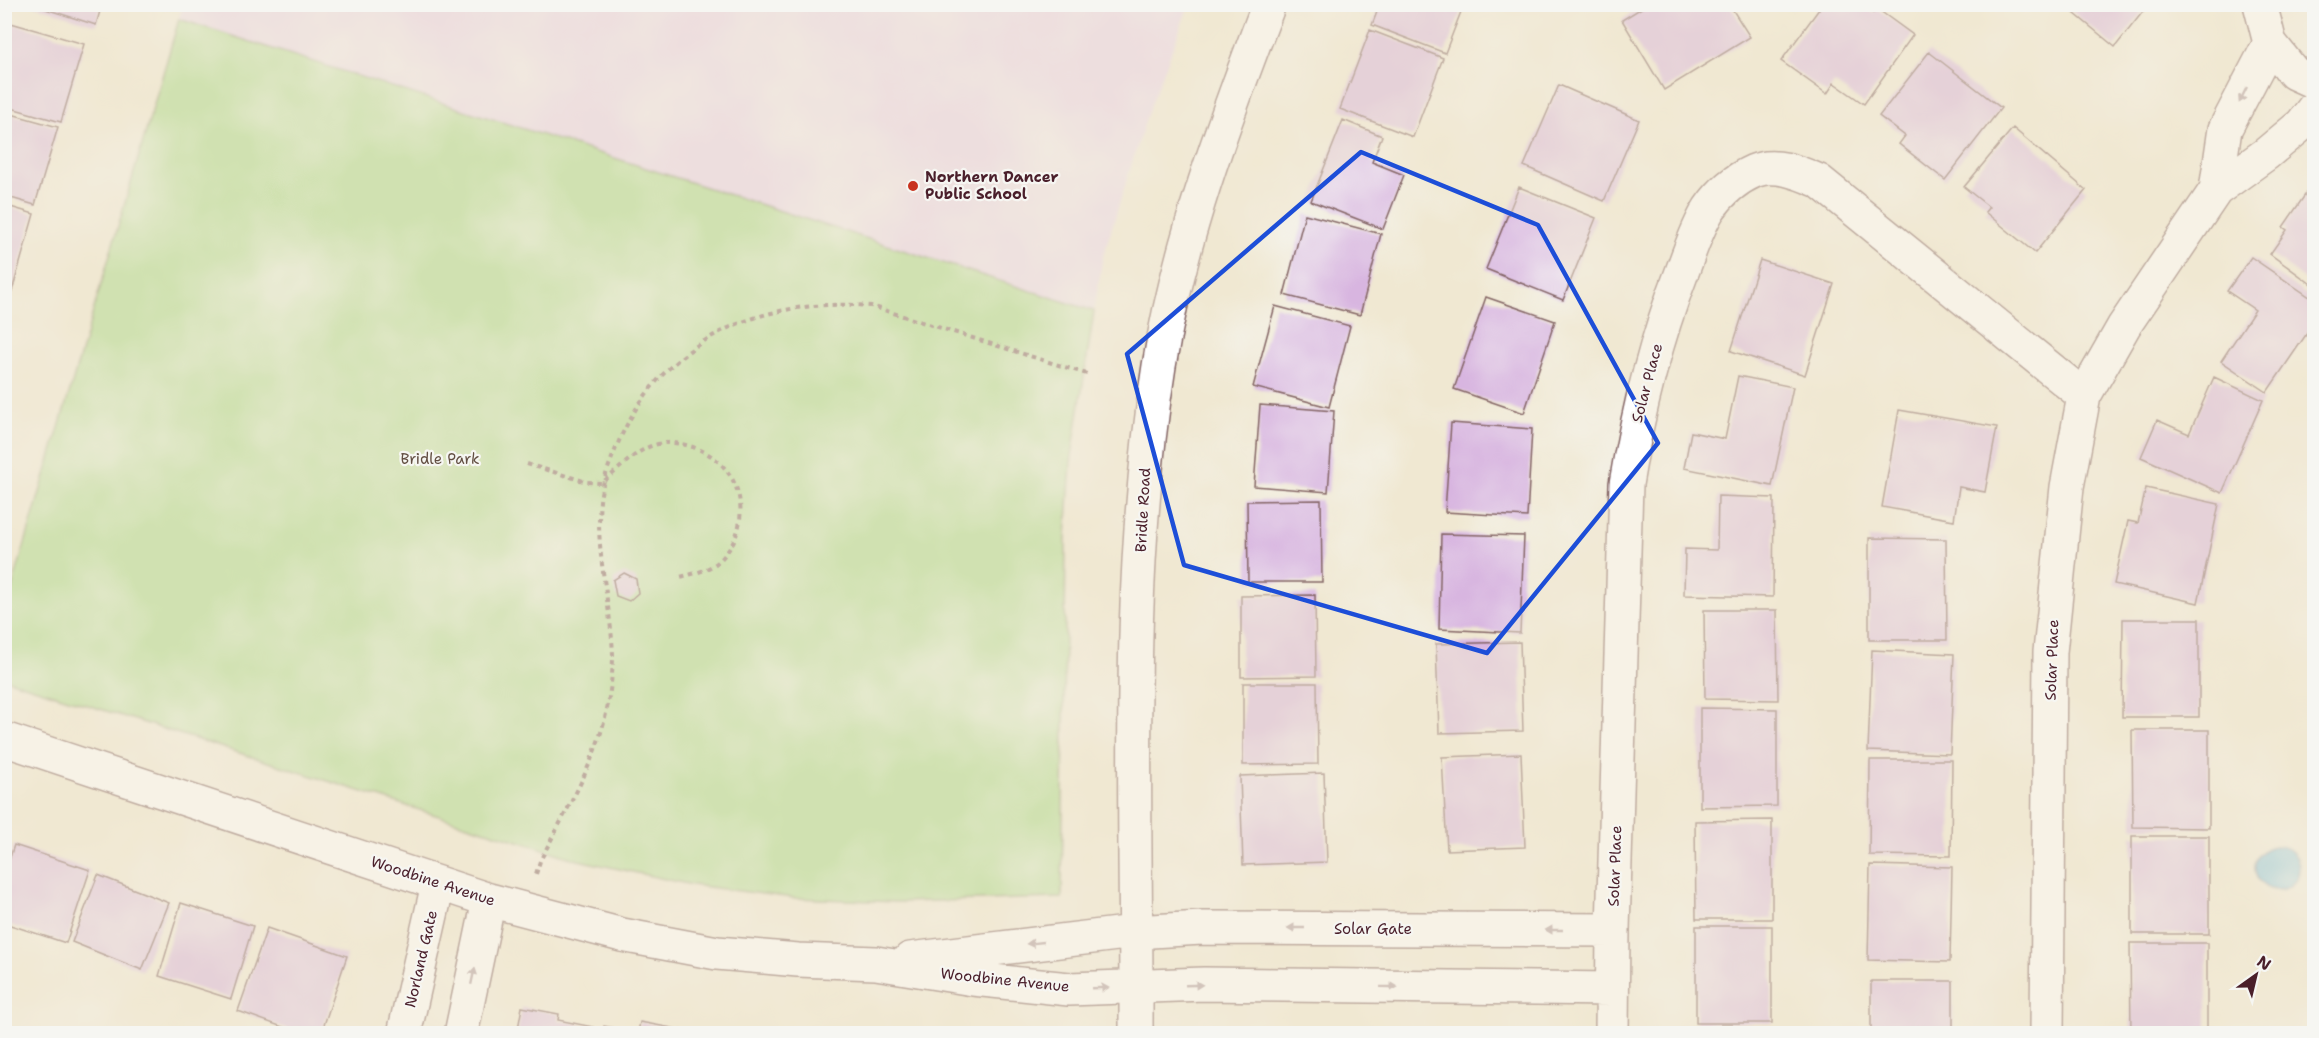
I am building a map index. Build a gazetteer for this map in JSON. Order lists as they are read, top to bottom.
{
  "streets": {
    "street": [
      "Solar Place",
      "Bridle Road",
      "Woodbine Avenue",
      "Solar Gate",
      "Norland Gate"
    ]
  },
  "crossings": [
    ["Solar Place", "Solar Gate"],
    ["Bridle Road", "Woodbine Avenue"],
    ["Bridle Road", "Solar Gate"],
    ["Woodbine Avenue", "Solar Gate"],
    ["Woodbine Avenue", "Norland Gate"]
  ],
  "parks": ["Bridle Park"],
  "places": ["Northern Dancer Public School"],
  "north": "top right"
}
